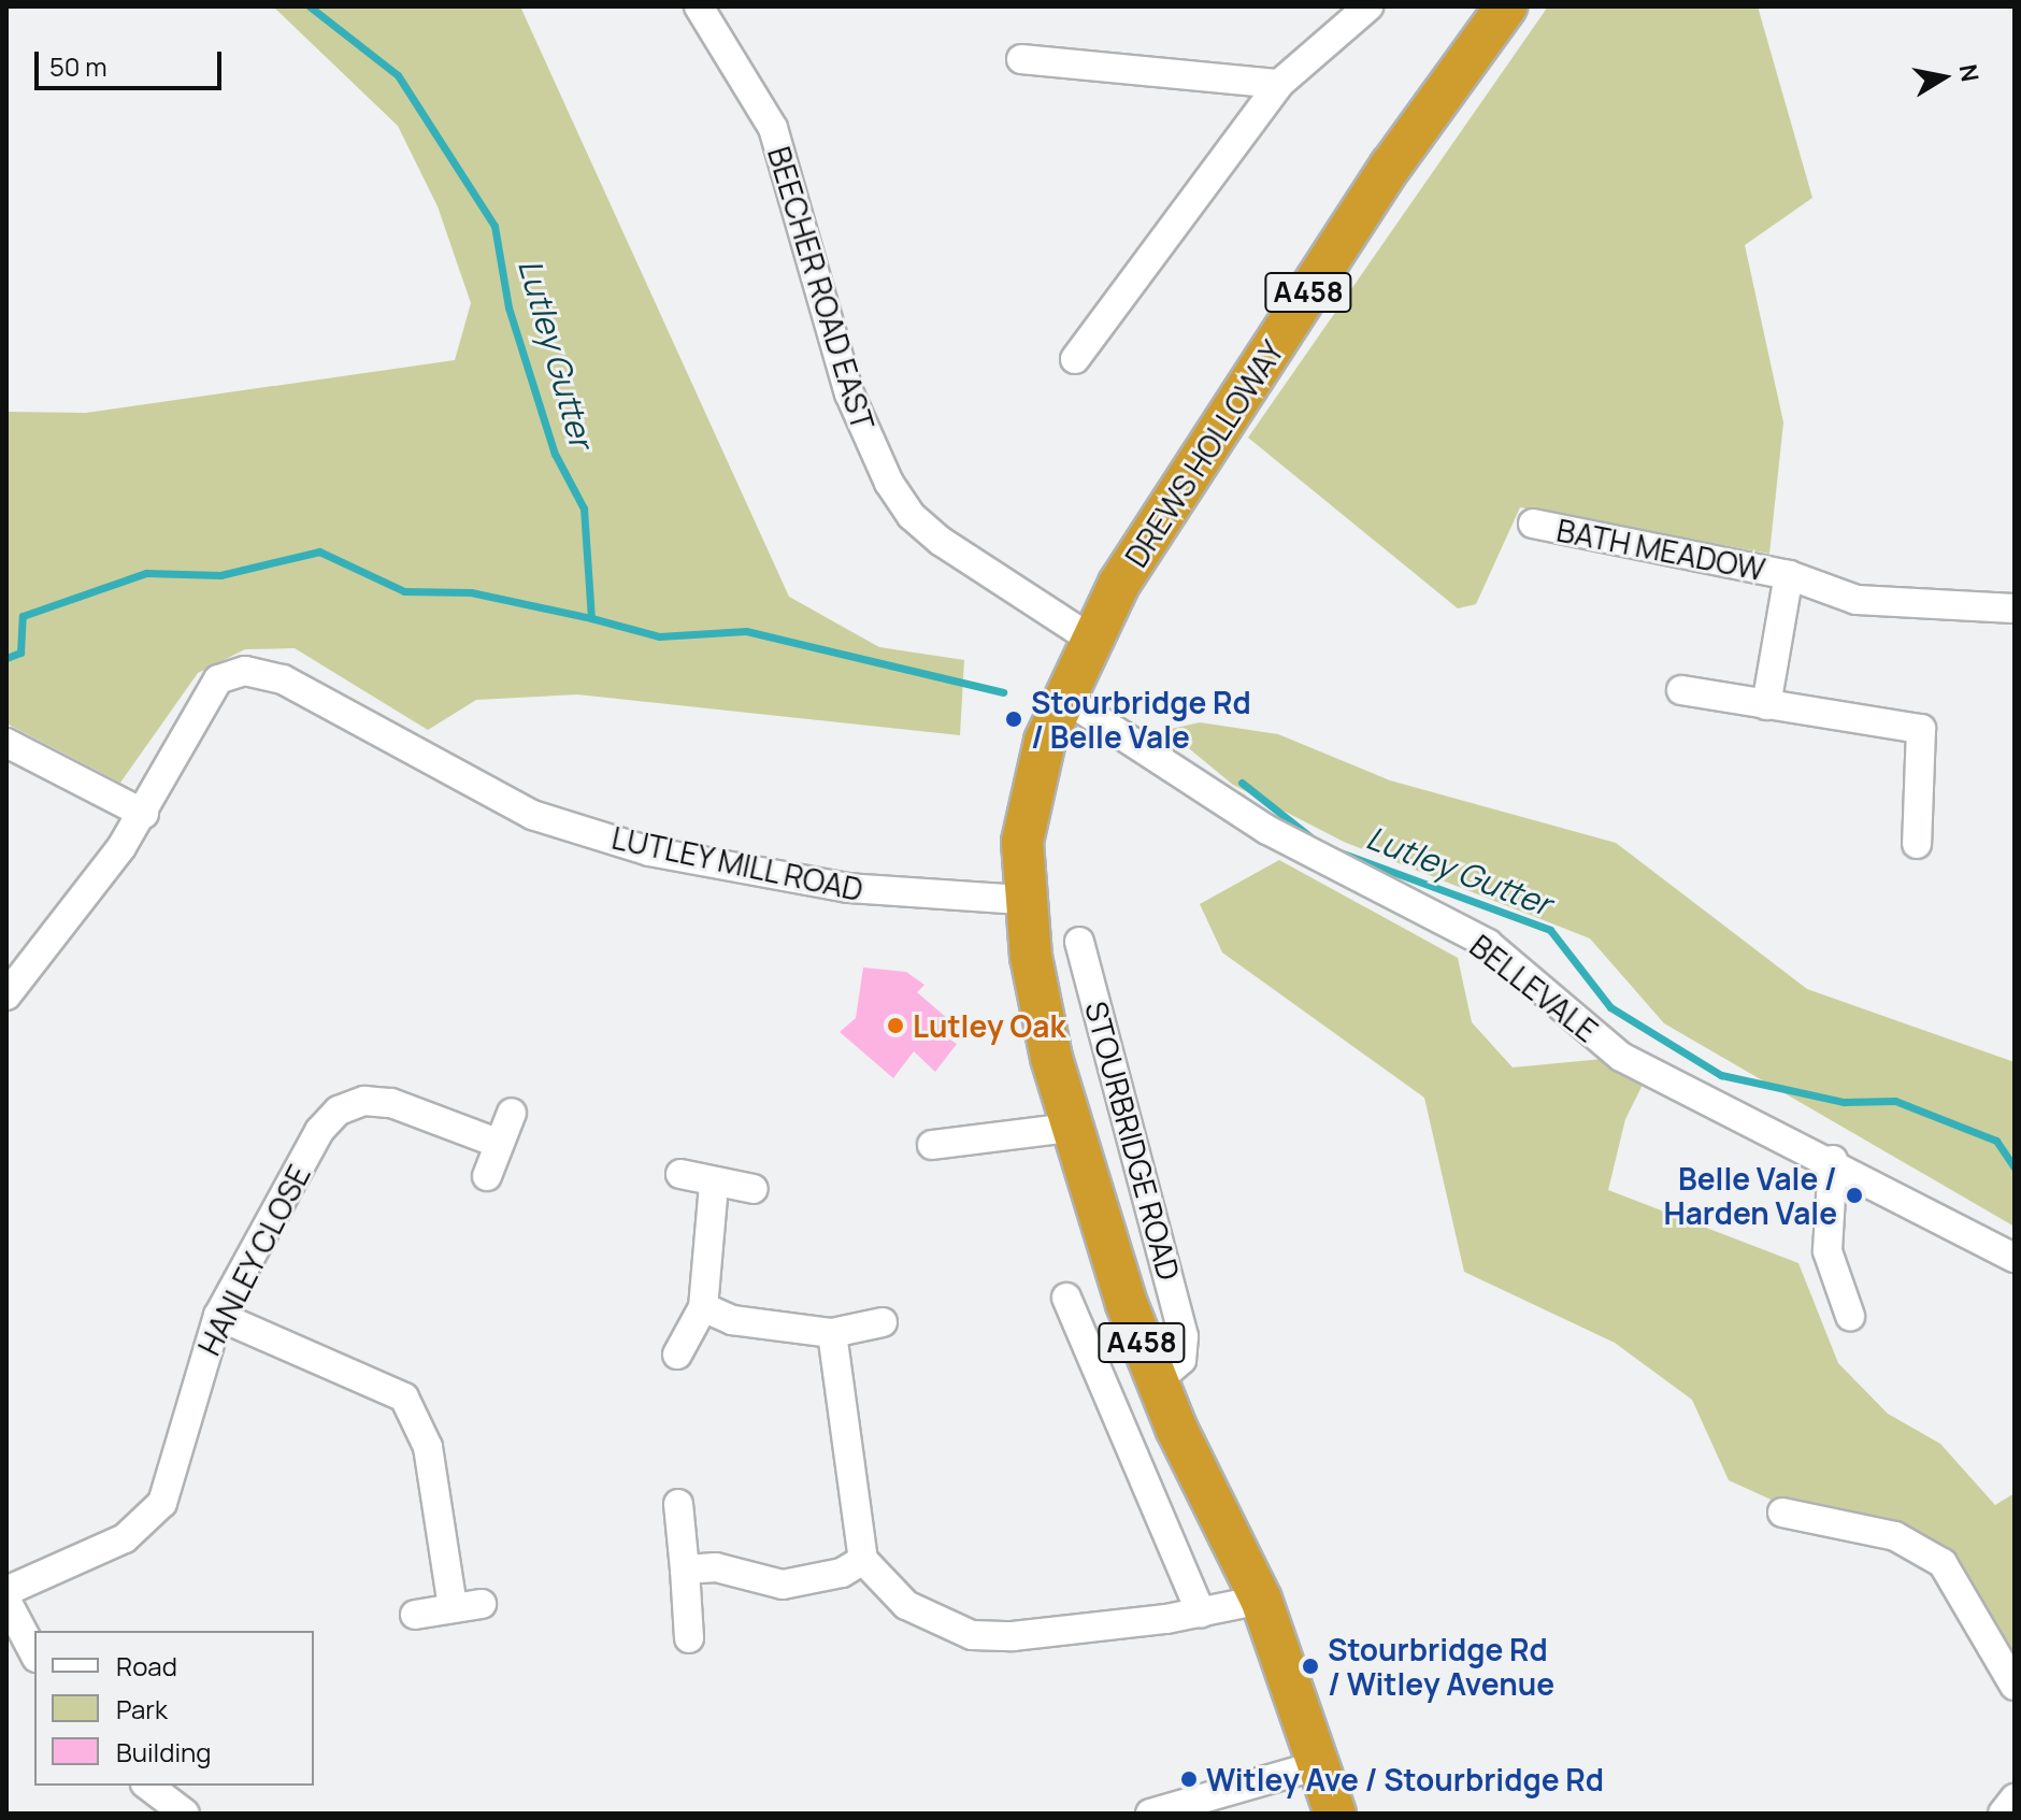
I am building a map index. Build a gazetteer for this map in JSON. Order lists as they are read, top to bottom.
{
  "streets": {
    "highway": ["A458", "DREWS HOLLOWAY", "STOURBRIDGE ROAD"],
    "street": [
      "BEECHER ROAD EAST",
      "BATH MEADOW",
      "LUTLEY MILL ROAD",
      "BELLEVALE",
      "HANLEY CLOSE"
    ]
  },
  "crossings": [
    ["BEECHER ROAD EAST", "DREWS HOLLOWAY"],
    ["DREWS HOLLOWAY", "BELLEVALE"],
    ["DREWS HOLLOWAY", "STOURBRIDGE ROAD"],
    ["LUTLEY MILL ROAD", "STOURBRIDGE ROAD"],
    ["BELLEVALE", "STOURBRIDGE ROAD"]
  ],
  "water": ["Lutley Gutter"],
  "places": [
    "Stourbridge Rd / Belle Vale",
    "Lutley Oak",
    "Belle Vale / Harden Vale",
    "Stourbridge Rd / Witley Avenue",
    "Witley Ave / Stourbridge Rd"
  ],
  "legend": ["Road", "Park", "Building"],
  "scale_bar": "50 m",
  "north": "right"
}
